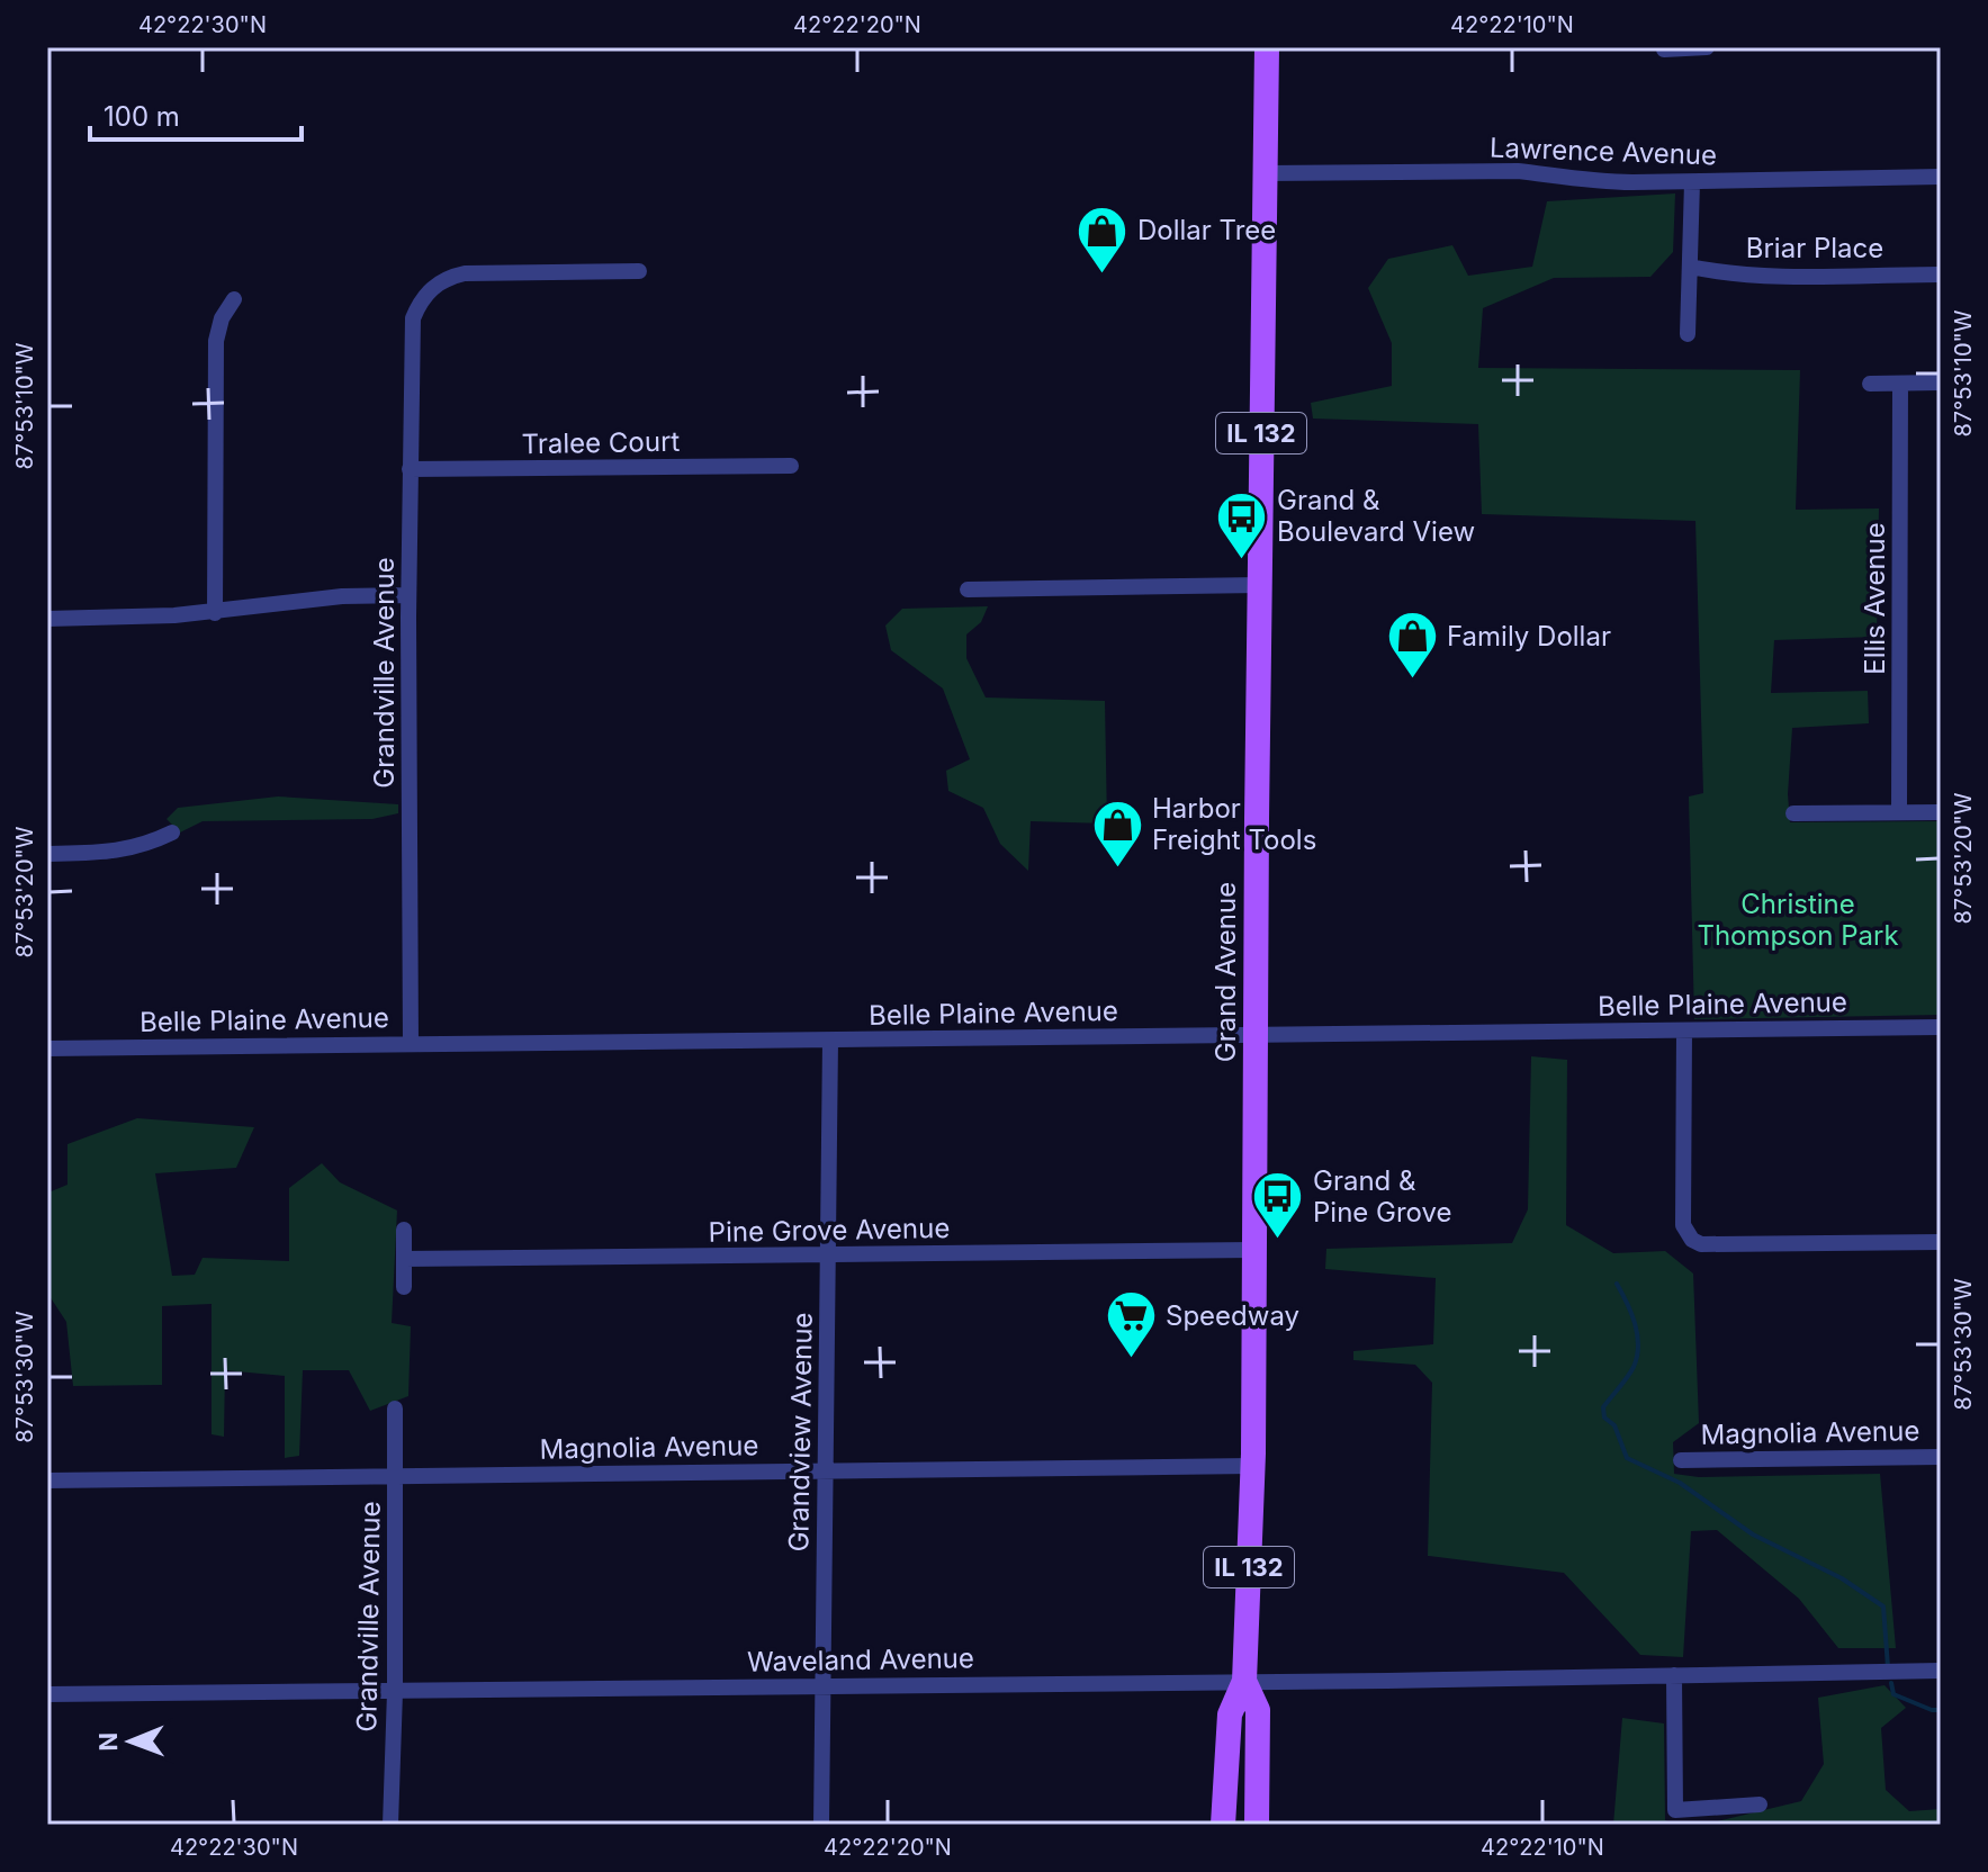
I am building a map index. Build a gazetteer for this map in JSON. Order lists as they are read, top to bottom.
{
  "streets": {
    "main road": ["IL 132", "Grand Avenue"],
    "street": [
      "Lawrence Avenue",
      "Briar Place",
      "Tralee Court",
      "Ellis Avenue",
      "Grandville Avenue",
      "Belle Plaine Avenue",
      "Pine Grove Avenue",
      "Grandview Avenue",
      "Magnolia Avenue",
      "Waveland Avenue"
    ]
  },
  "crossings": [
    ["Lawrence Avenue", "Grand Avenue"],
    ["Tralee Court", "Grandville Avenue"],
    ["Grandville Avenue", "Belle Plaine Avenue"],
    ["Grandville Avenue", "Magnolia Avenue"],
    ["Grandville Avenue", "Waveland Avenue"],
    ["Grand Avenue", "Belle Plaine Avenue"],
    ["Grand Avenue", "Pine Grove Avenue"],
    ["Grand Avenue", "Magnolia Avenue"],
    ["Grand Avenue", "Waveland Avenue"],
    ["Belle Plaine Avenue", "Grandview Avenue"],
    ["Pine Grove Avenue", "Grandview Avenue"],
    ["Grandview Avenue", "Magnolia Avenue"],
    ["Grandview Avenue", "Waveland Avenue"]
  ],
  "parks": ["Christine Thompson Park"],
  "places": {
    "shop": ["Dollar Tree", "Family Dollar", "Harbor Freight Tools"],
    "bus stop": ["Grand & Boulevard View", "Grand & Pine Grove"],
    "supermarket": ["Speedway"]
  },
  "scale_bar": "100 m",
  "north": "left",
  "coordinates": [
    "42°22'30\"N",
    "42°22'20\"N",
    "42°22'10\"N",
    "87°53'10\"W",
    "87°53'20\"W",
    "87°53'30\"W"
  ]
}
